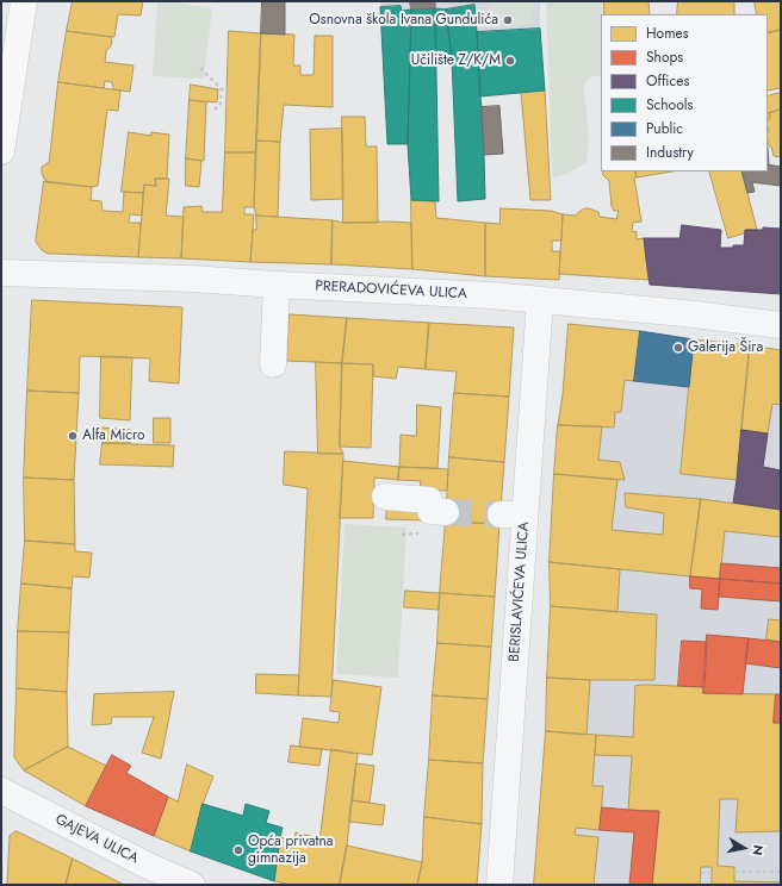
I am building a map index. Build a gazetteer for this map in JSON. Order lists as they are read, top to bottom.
{
  "streets": {
    "street": ["PRERADOVIĆEVA ULICA", "BERISLAVIĆEVA ULICA", "GAJEVA ULICA"]
  },
  "crossings": [
    ["PRERADOVIĆEVA ULICA", "BERISLAVIĆEVA ULICA"]
  ],
  "places": [
    "Osnovna škola Ivana Gundulića",
    "Učilište Z/K/M",
    "Galerija Šira",
    "Alfa Micro",
    "Opća privatna gimnazija"
  ],
  "legend": [
    "Homes",
    "Shops",
    "Offices",
    "Schools",
    "Public",
    "Industry"
  ],
  "north": "right"
}
